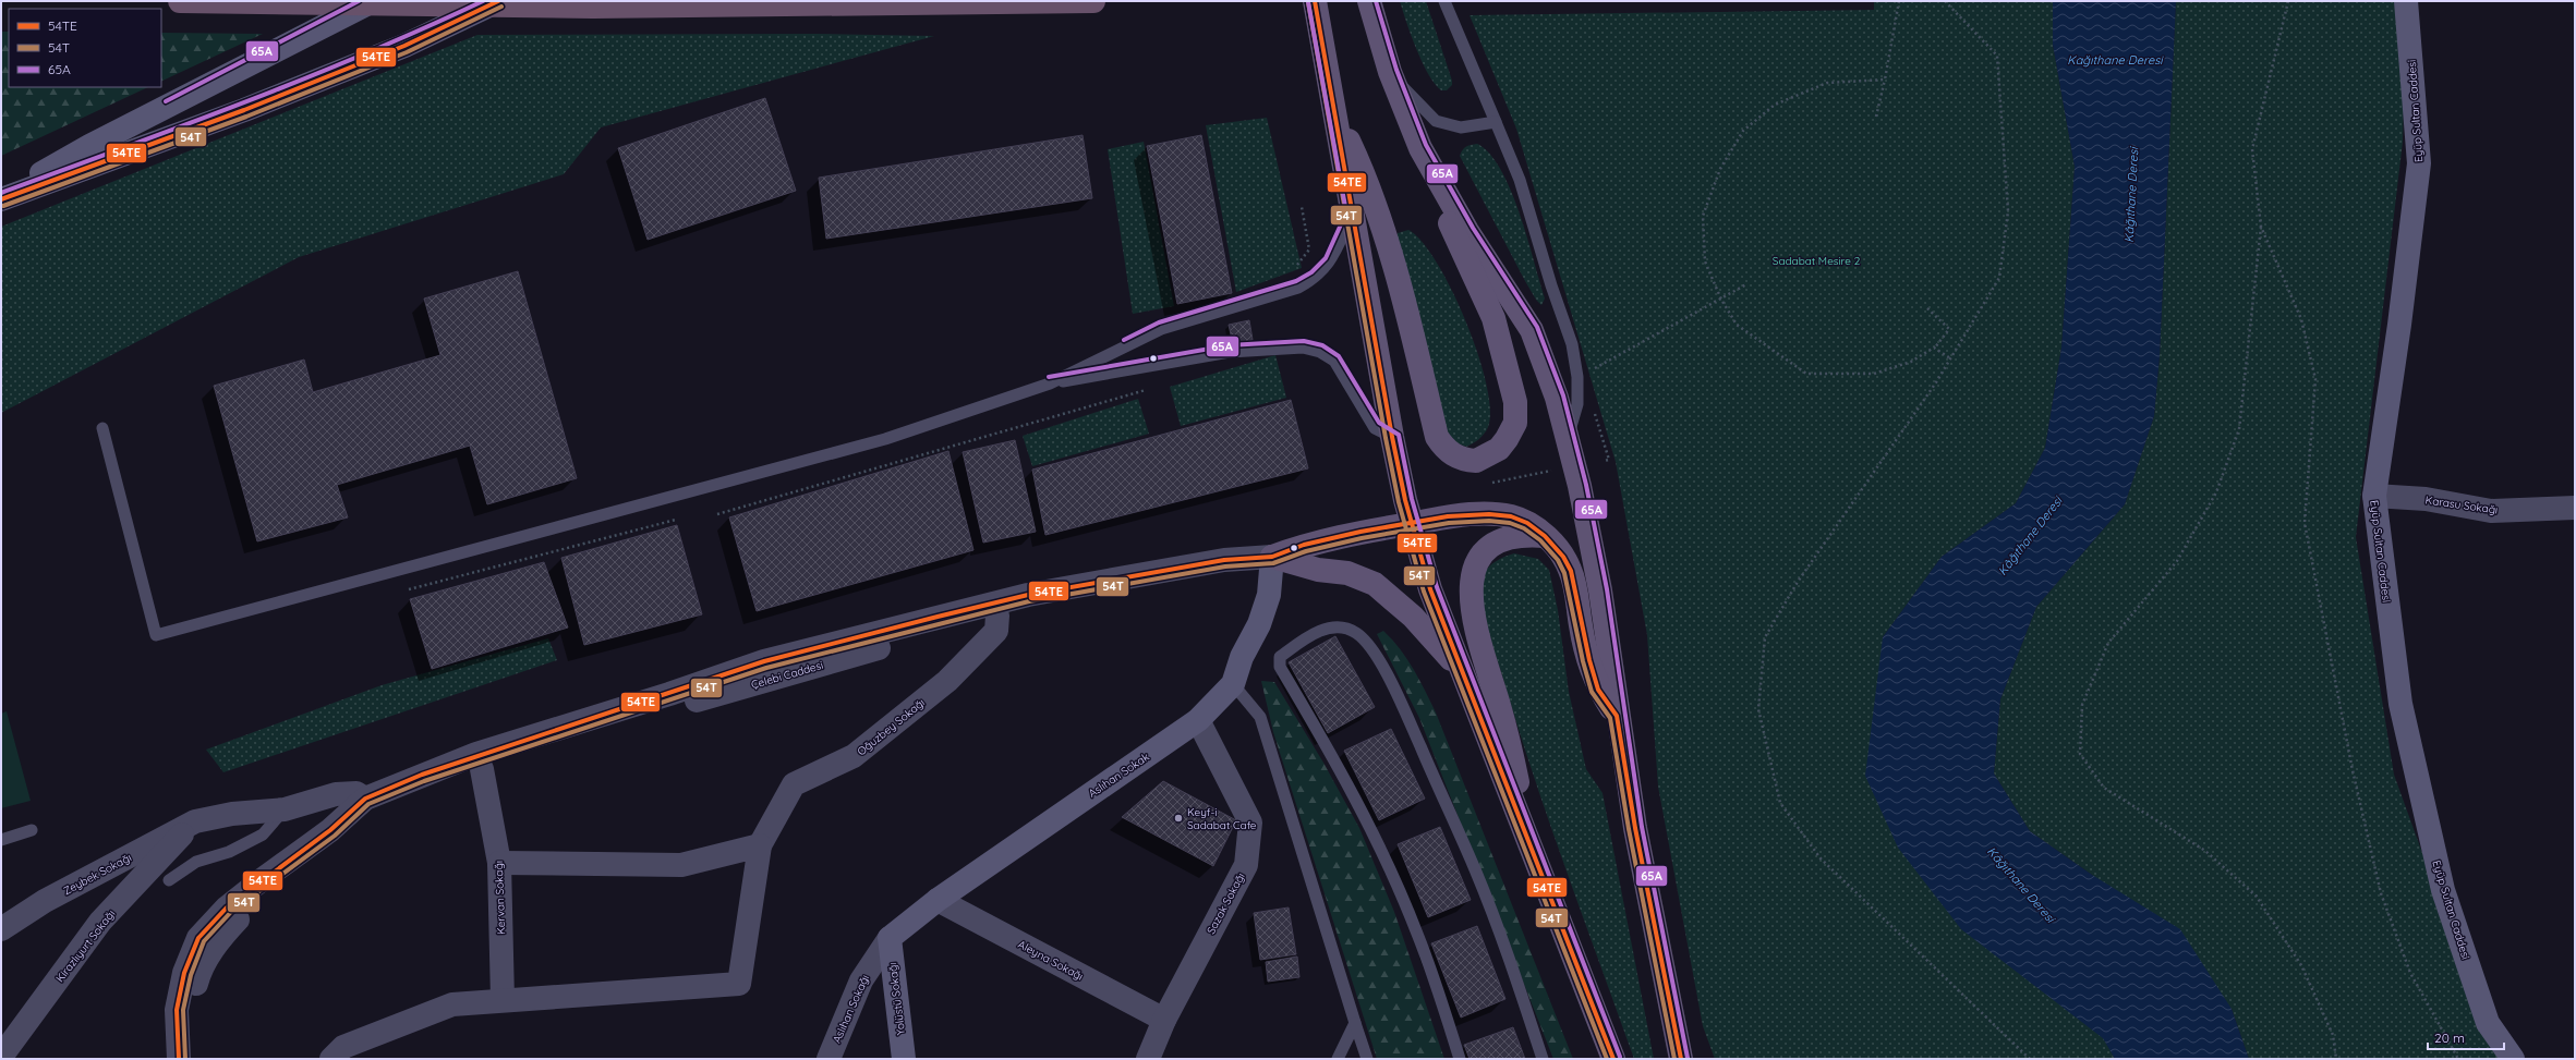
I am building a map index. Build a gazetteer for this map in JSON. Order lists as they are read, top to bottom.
{
  "streets": {
    "main road": ["Eyüp Sultan Caddesi", "Aslıhan Sokak", "Yolüstü Sokağı"],
    "street": [
      "Karasu Sokağı",
      "Çelebi Caddesi",
      "Oğuzbey Sokağı",
      "Zeybek Sokağı",
      "Kervan Sokağı",
      "Sazak Sokağı",
      "Kirazlıyurt Sokağı",
      "Aleyna Sokağı",
      "Aslıhan Sokağı"
    ]
  },
  "crossings": [
    ["Eyüp Sultan Caddesi", "Karasu Sokağı"],
    ["Çelebi Caddesi", "Oğuzbey Sokağı"],
    ["Çelebi Caddesi", "Aslıhan Sokak"],
    ["Çelebi Caddesi", "Zeybek Sokağı"],
    ["Çelebi Caddesi", "Kervan Sokağı"],
    ["Aslıhan Sokak", "Sazak Sokağı"],
    ["Aslıhan Sokak", "Aleyna Sokağı"],
    ["Aslıhan Sokak", "Yolüstü Sokağı"],
    ["Aslıhan Sokak", "Aslıhan Sokağı"],
    ["Zeybek Sokağı", "Kirazlıyurt Sokağı"],
    ["Sazak Sokağı", "Aleyna Sokağı"],
    ["Yolüstü Sokağı", "Aslıhan Sokağı"]
  ],
  "water": ["Kağıthane Deresi", "Kâğıthane Deresi"],
  "parks": ["Sadabat Mesire 2"],
  "places": ["Keyf-i Sadabat Cafe"],
  "lines": ["transit line 54TE", "transit line 65A", "transit line 54T"],
  "legend": ["54TE", "54T", "65A"],
  "scale_bar": "20 m"
}
